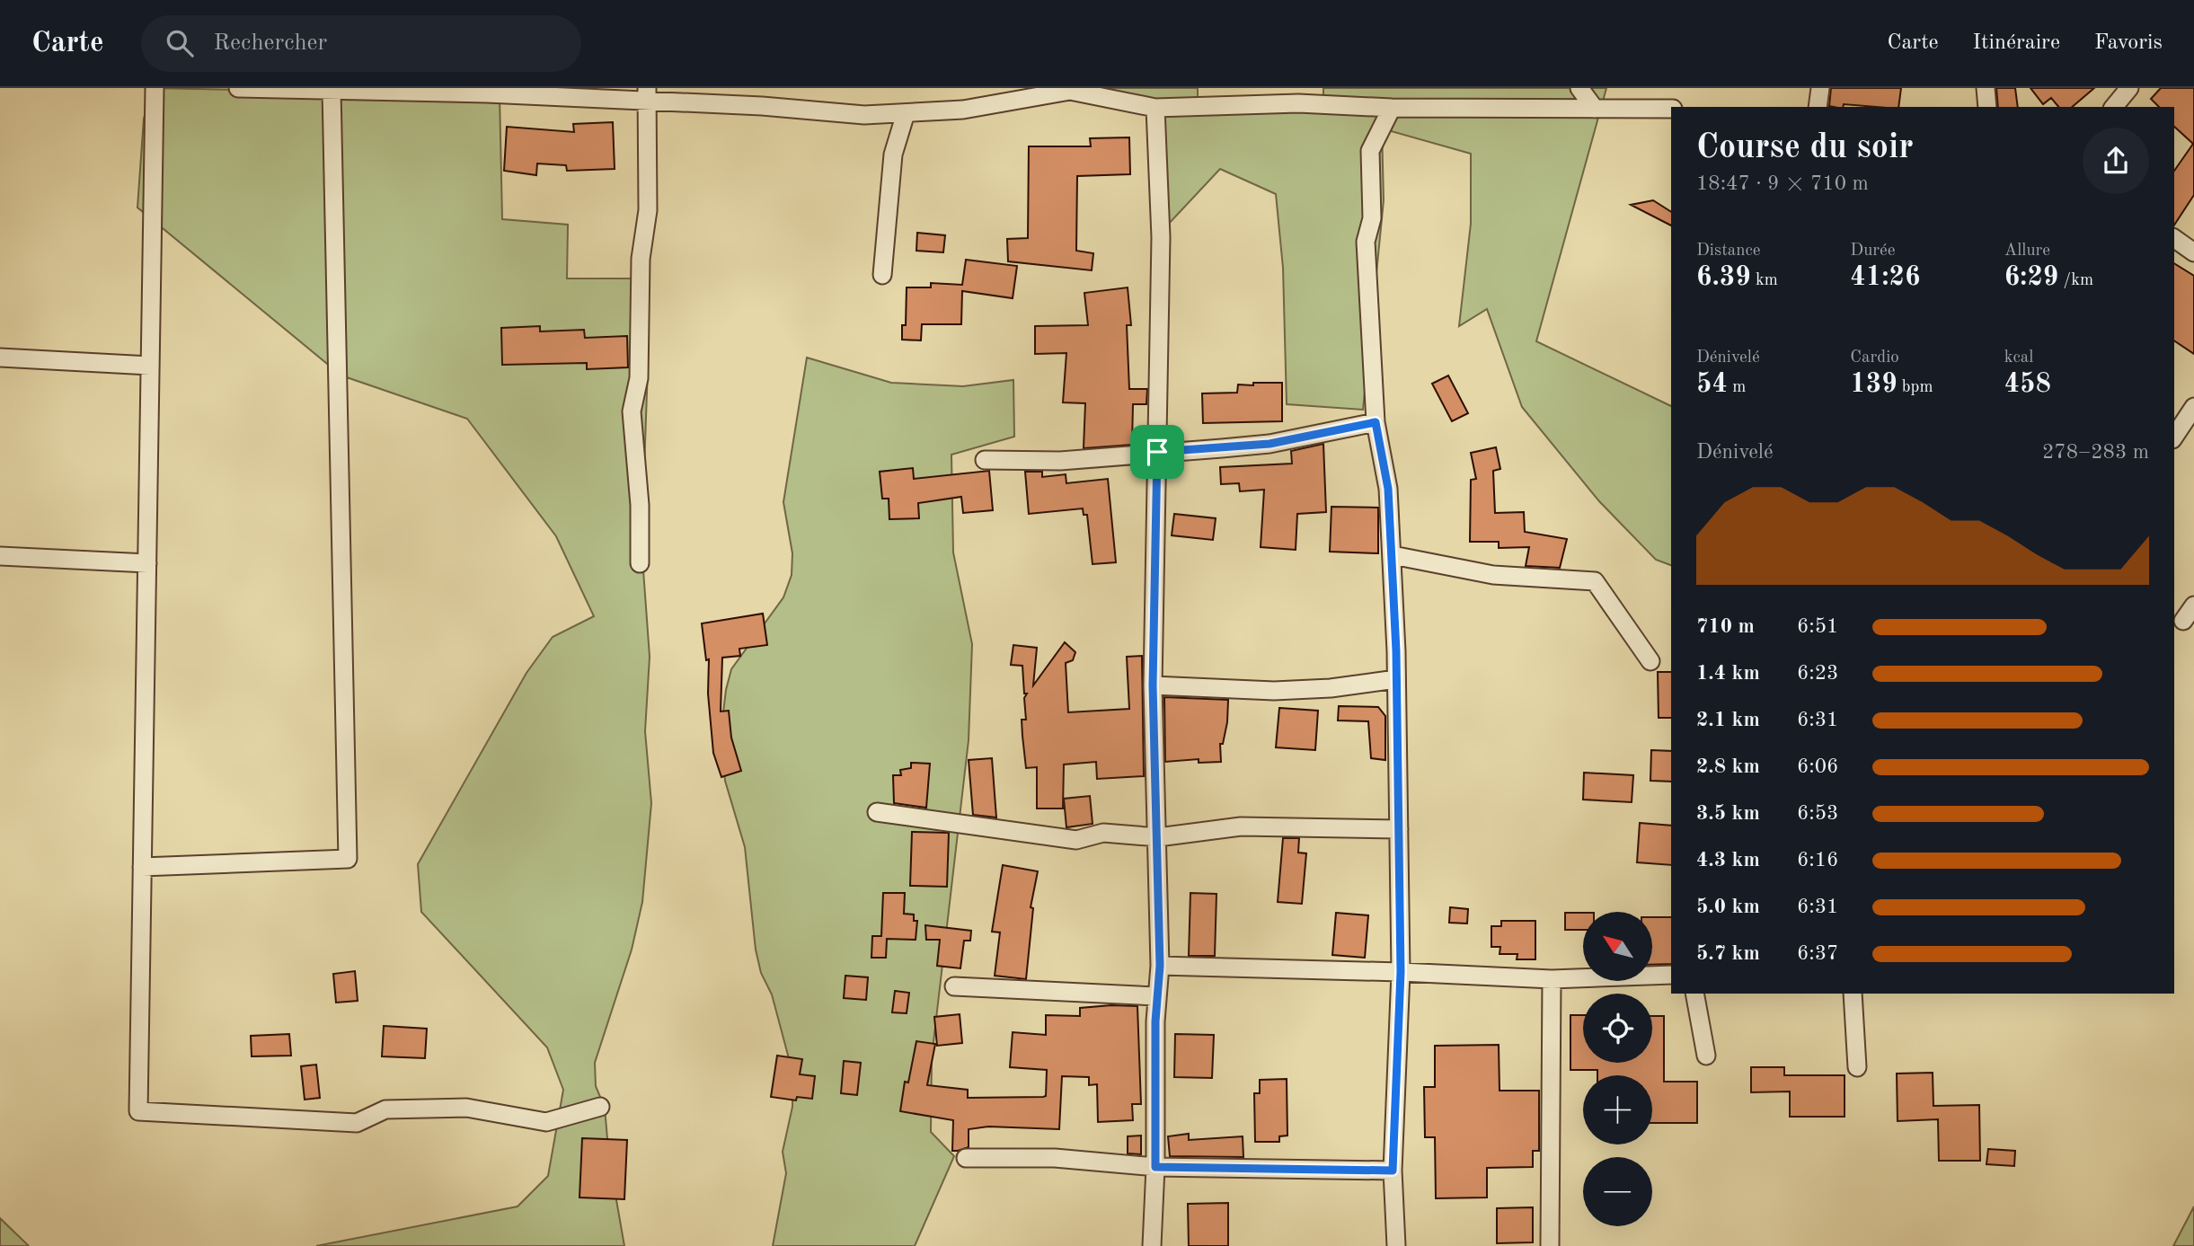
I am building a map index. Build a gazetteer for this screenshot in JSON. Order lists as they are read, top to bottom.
{
  "north": "top left",
  "page": {
    "header": "Carte",
    "search": "Rechercher",
    "nav": ["Carte", "Itinéraire", "Favoris"],
    "heading": ["Course du soir", "18:47 · 9 × 710 m"],
    "stats": [
      ["Distance", "6.39 km"],
      ["Durée", "41:26"],
      ["Allure", "6:29 /km"],
      ["Dénivelé", "54 m"],
      ["Cardio", "139 bpm"],
      ["kcal", "458"]
    ],
    "chart": ["Dénivelé", "278–283 m"],
    "list": [
      {
        "name": "710 m",
        "note": "6:51"
      },
      {
        "name": "1.4 km",
        "note": "6:23"
      },
      {
        "name": "2.1 km",
        "note": "6:31"
      },
      {
        "name": "2.8 km",
        "note": "6:06"
      },
      {
        "name": "3.5 km",
        "note": "6:53"
      },
      {
        "name": "4.3 km",
        "note": "6:16"
      },
      {
        "name": "5.0 km",
        "note": "6:31"
      },
      {
        "name": "5.7 km",
        "note": "6:37"
      }
    ],
    "map_buttons": ["+", "−"]
  }
}
